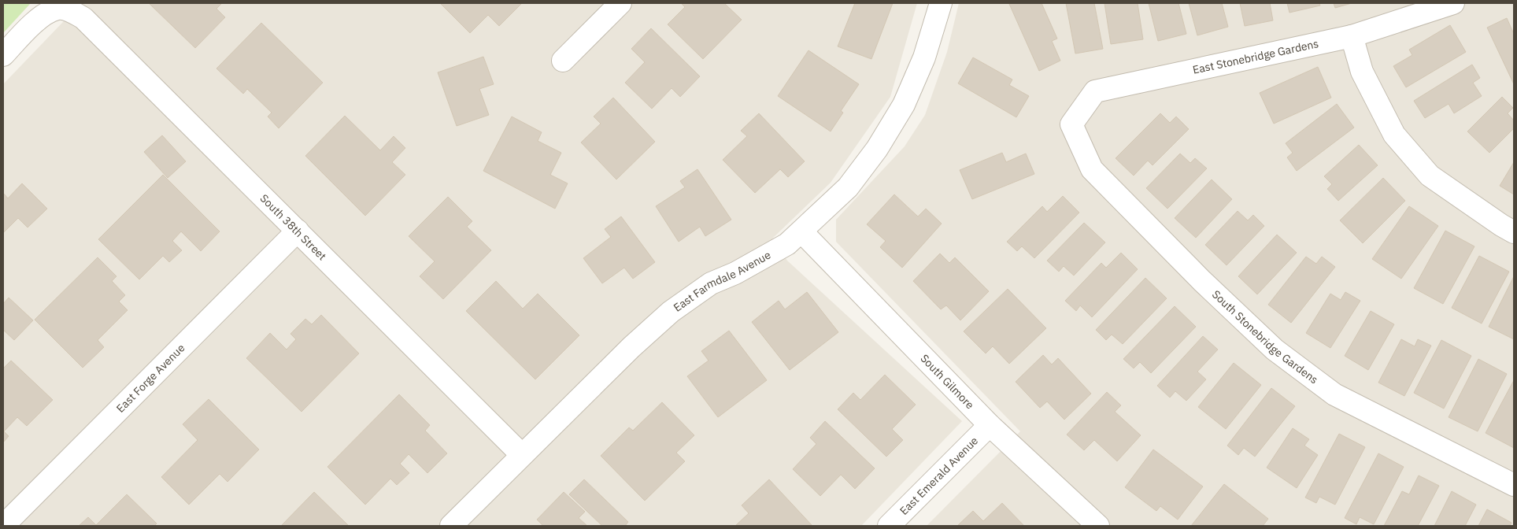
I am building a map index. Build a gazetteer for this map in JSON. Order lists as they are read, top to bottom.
{
  "streets": {
    "street": [
      "East Stonebridge Gardens",
      "South 38th Street",
      "East Farmdale Avenue",
      "South Stonebridge Gardens",
      "East Forge Avenue",
      "South Gilmore",
      "East Emerald Avenue"
    ]
  },
  "crossings": [
    ["East Stonebridge Gardens", "South Stonebridge Gardens"],
    ["South 38th Street", "East Farmdale Avenue"],
    ["South 38th Street", "East Forge Avenue"],
    ["East Farmdale Avenue", "South Gilmore"],
    ["South Gilmore", "East Emerald Avenue"]
  ]
}
